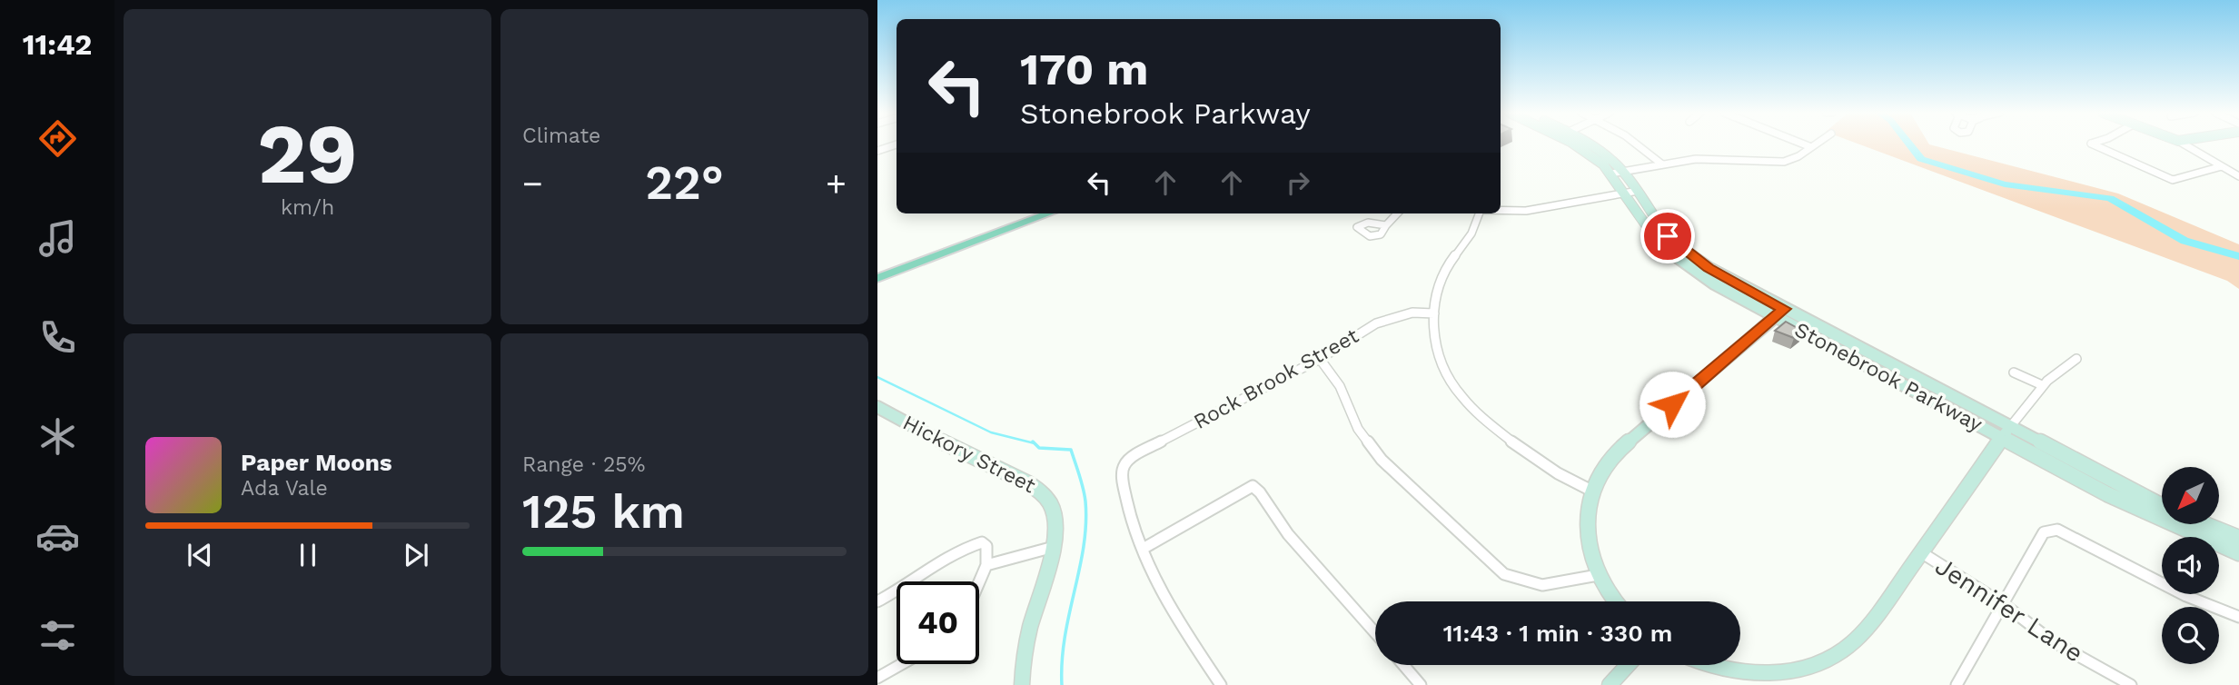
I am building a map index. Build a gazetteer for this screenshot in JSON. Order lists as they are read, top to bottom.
{
  "streets": {
    "main road": ["Stonebrook Parkway", "Hickory Street"],
    "street": ["Rock Brook Street", "Jennifer Lane"]
  },
  "north": "bottom left",
  "page": {
    "tabs": "11:42",
    "tile": [
      ["29", "km/h"],
      "Climate",
      ["Range · 25%", "125 km"]
    ],
    "turn": ["170 m", "Stonebrook Parkway"],
    "heat": ["−", "22°", "+"],
    "song": ["Paper Moons", "Ada Vale"],
    "limit": "40",
    "trip": "11:43 · 1 min · 330 m"
  }
}
